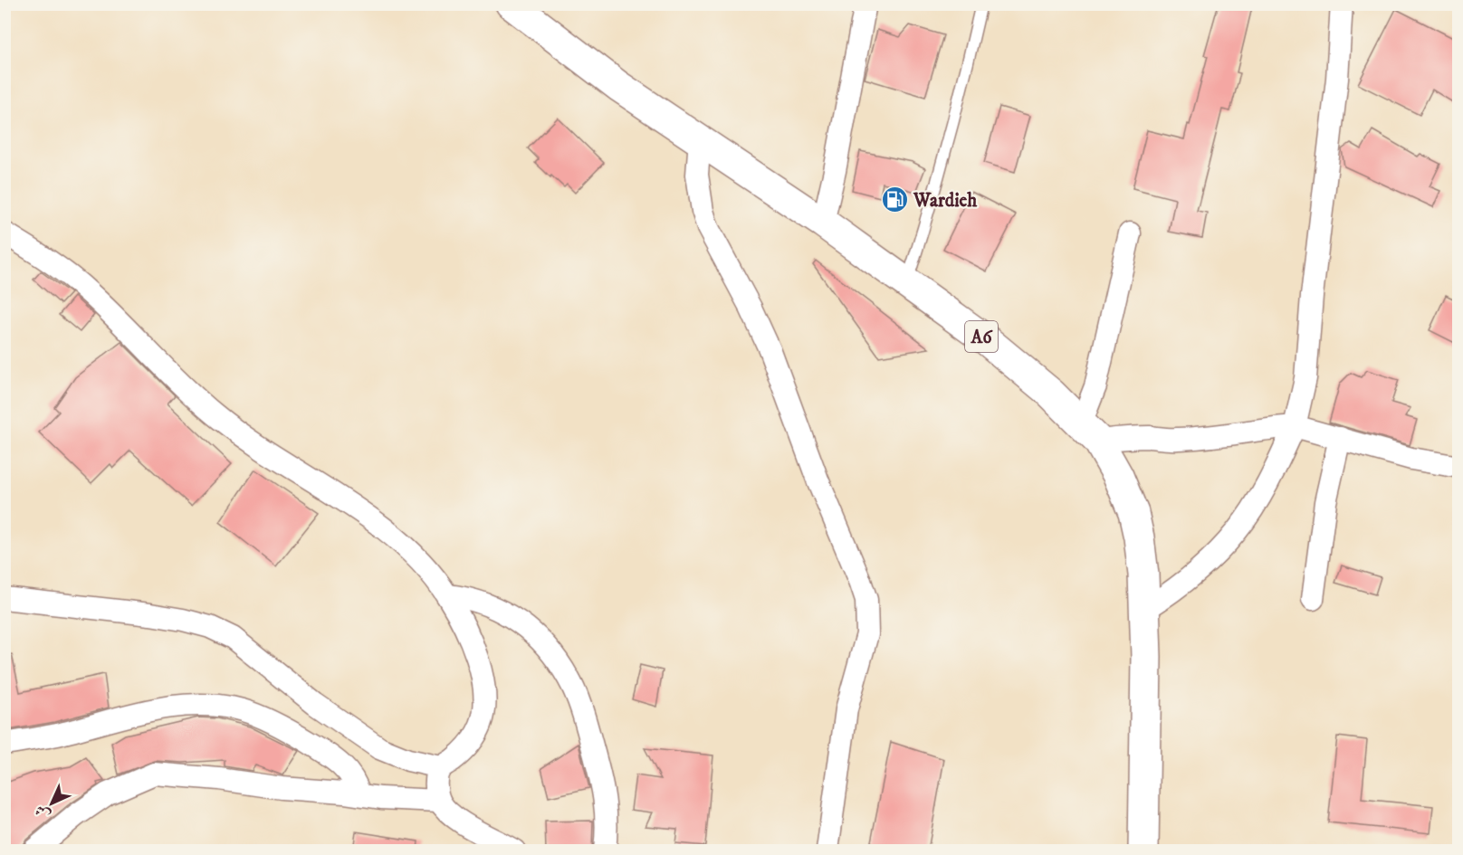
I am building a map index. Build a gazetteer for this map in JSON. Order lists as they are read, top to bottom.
{
  "streets": {
    "highway": ["A6"]
  },
  "places": {
    "fuel station": ["Wardieh"]
  },
  "north": "bottom left"
}
